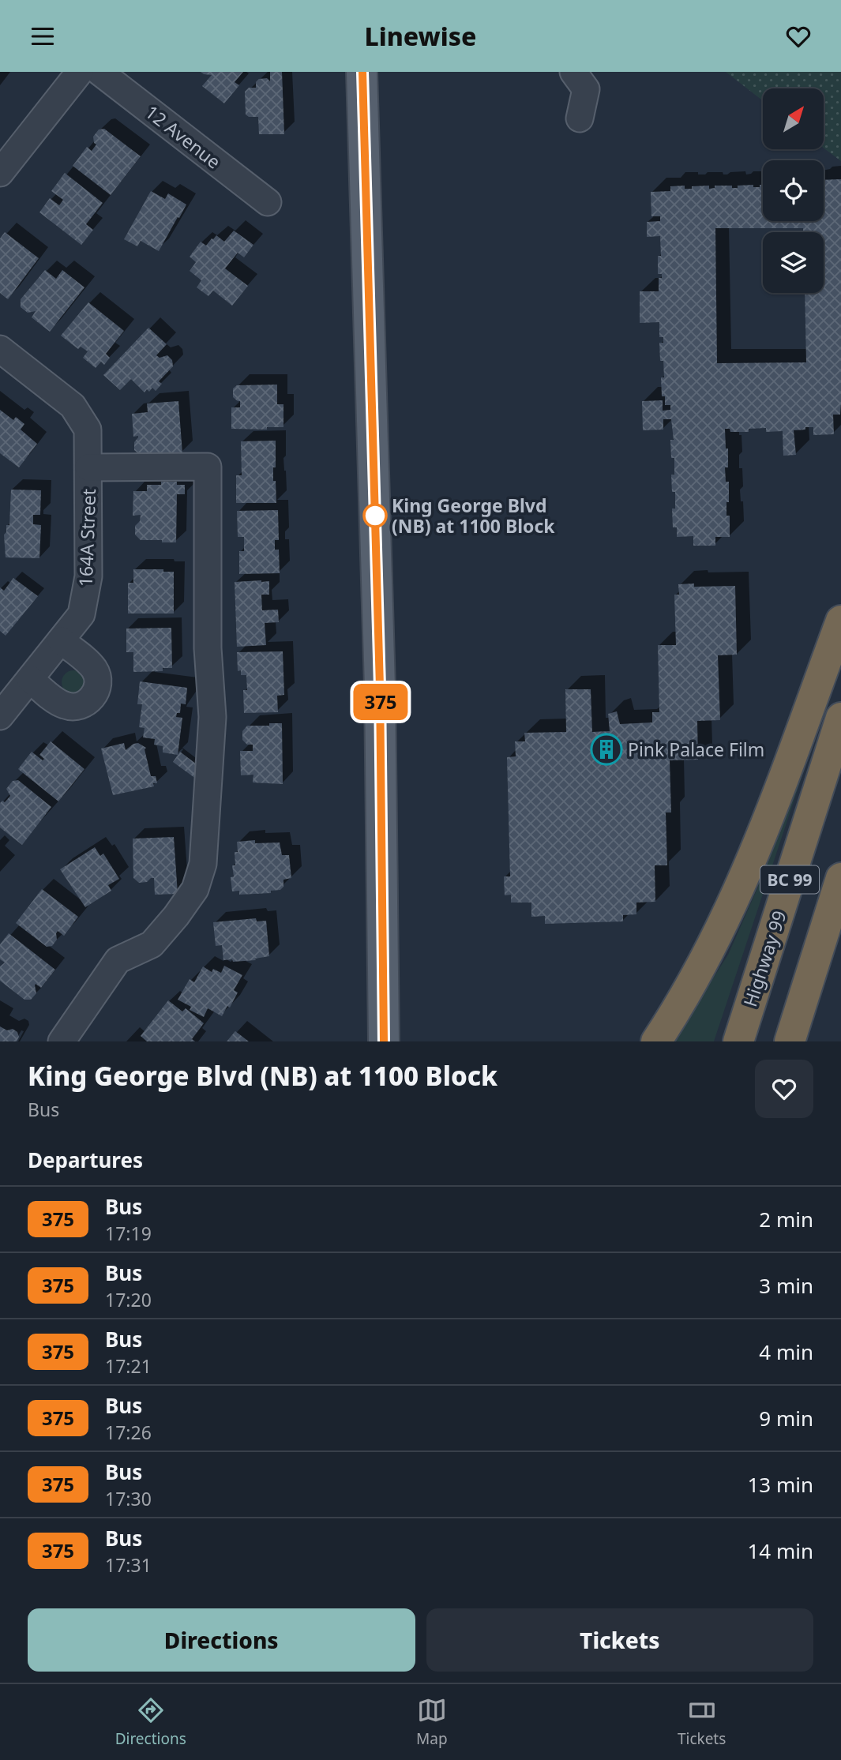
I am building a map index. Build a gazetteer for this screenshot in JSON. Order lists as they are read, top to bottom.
{
  "streets": {
    "highway": ["BC 99", "Highway 99"],
    "street": ["12 Avenue", "164A Street"]
  },
  "places": {
    "other": ["King George Blvd (NB) at 1100 Block"],
    "building": ["Pink Palace Film"]
  },
  "lines": ["bus line 375"],
  "north": "top right",
  "page": {
    "header": "Linewise",
    "on_map": "375",
    "heading": [
      ["King George Blvd (NB) at 1100 Block", "Bus"],
      "Departures"
    ],
    "list": [
      {
        "mark": "375",
        "name": "Bus",
        "note": "17:19",
        "value": "2 min"
      },
      {
        "mark": "375",
        "name": "Bus",
        "note": "17:20",
        "value": "3 min"
      },
      {
        "mark": "375",
        "name": "Bus",
        "note": "17:21",
        "value": "4 min"
      },
      {
        "mark": "375",
        "name": "Bus",
        "note": "17:26",
        "value": "9 min"
      },
      {
        "mark": "375",
        "name": "Bus",
        "note": "17:30",
        "value": "13 min"
      },
      {
        "mark": "375",
        "name": "Bus",
        "note": "17:31",
        "value": "14 min"
      }
    ],
    "buttons": ["Directions", "Tickets"],
    "tabs": ["Directions", "Map", "Tickets"]
  }
}
